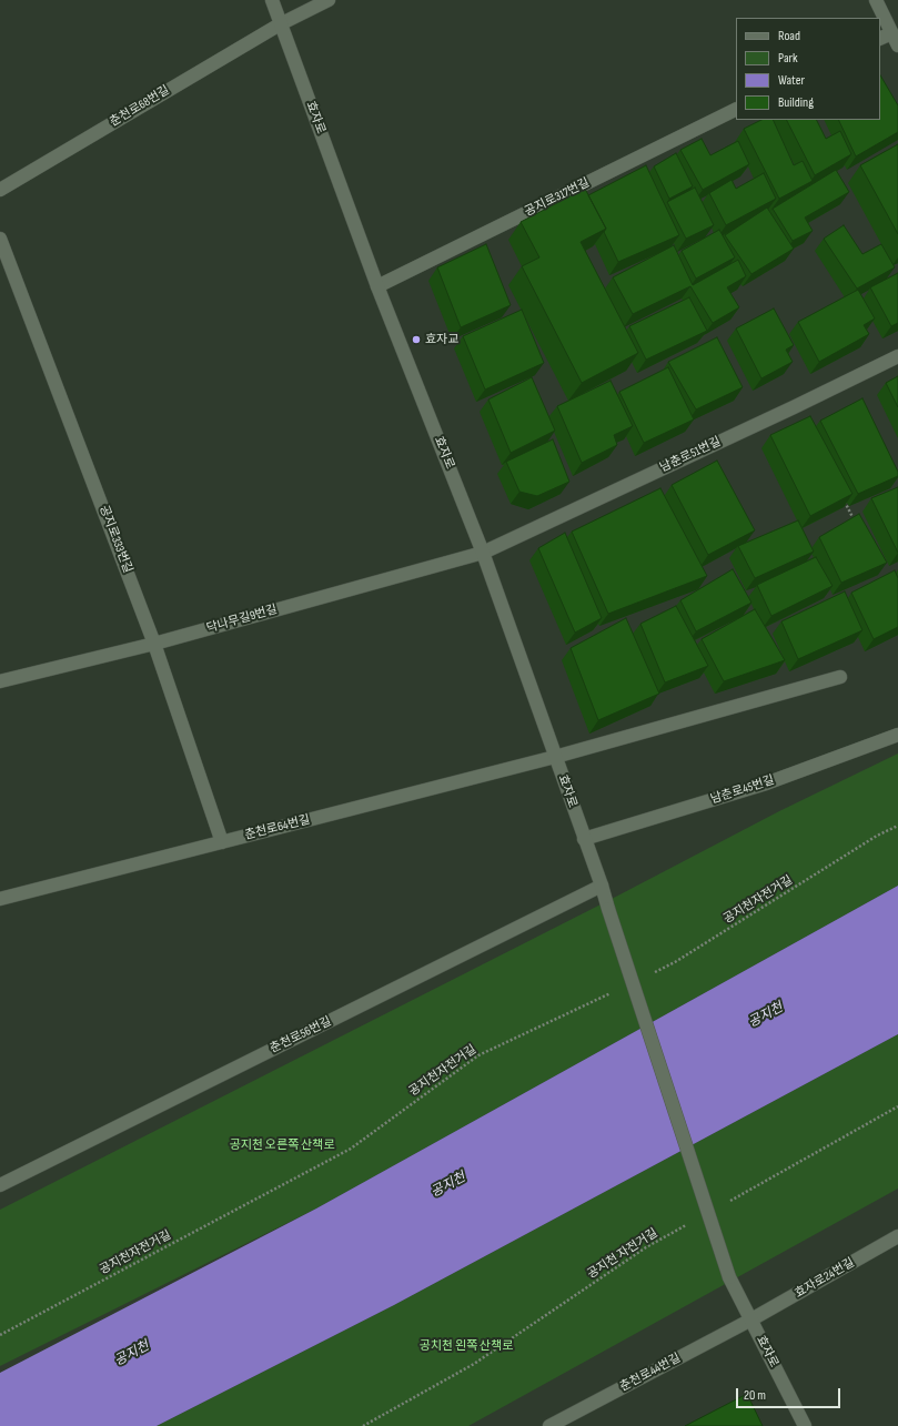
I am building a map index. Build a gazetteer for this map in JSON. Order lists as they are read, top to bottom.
{
  "streets": {
    "street": [
      "춘천로68번길",
      "효자로",
      "공지로317번길",
      "남춘로51번길",
      "공지로333번길",
      "닥나무길9번길",
      "남춘로45번길",
      "춘천로64번길",
      "춘천로56번길",
      "효자로24번길",
      "춘천로44번길"
    ],
    "path": ["공지천자전거길", "공지천 자전거길"]
  },
  "crossings": [
    ["춘천로68번길", "효자로"],
    ["효자로", "공지로317번길"],
    ["효자로", "남춘로51번길"],
    ["효자로", "닥나무길9번길"],
    ["효자로", "남춘로45번길"],
    ["효자로", "춘천로64번길"],
    ["효자로", "춘천로56번길"],
    ["효자로", "효자로24번길"],
    ["효자로", "춘천로44번길"],
    ["남춘로51번길", "닥나무길9번길"],
    ["공지로333번길", "닥나무길9번길"],
    ["공지로333번길", "춘천로64번길"],
    ["효자로24번길", "춘천로44번길"]
  ],
  "water": ["공지천"],
  "parks": ["공지천 오른쪽 산책로", "공치천 왼쪽 산책로"],
  "places": ["효자교"],
  "legend": [
    "Road",
    "Park",
    "Water",
    "Building"
  ],
  "scale_bar": "20 m"
}
